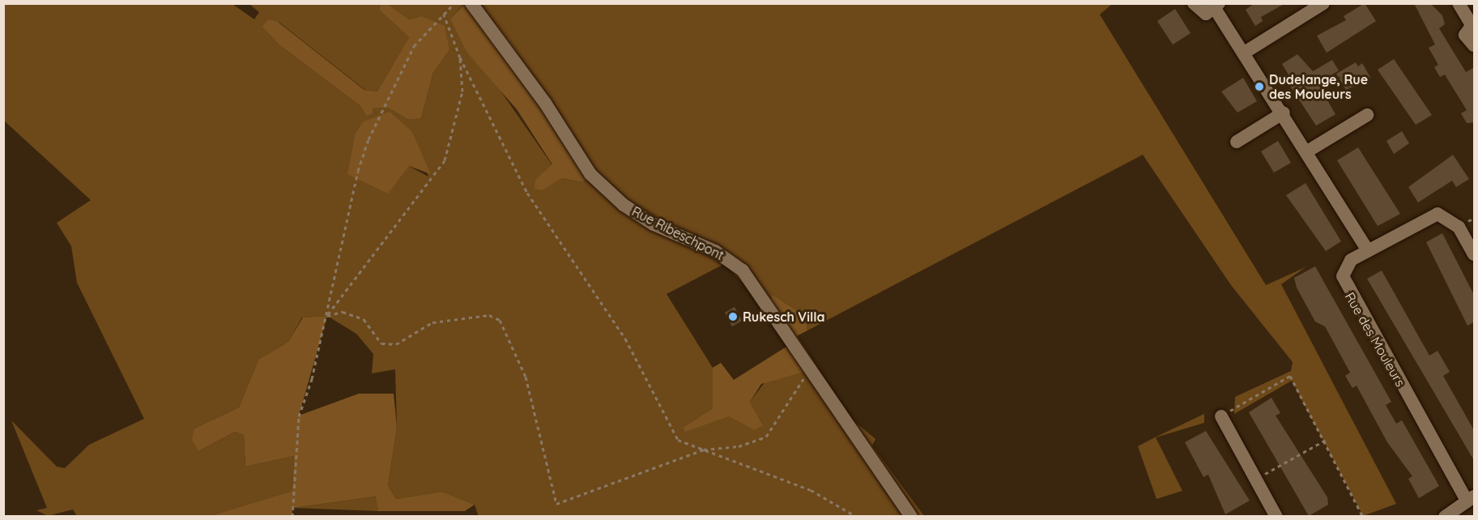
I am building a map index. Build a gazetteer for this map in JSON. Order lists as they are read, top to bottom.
{
  "streets": {
    "street": ["Rue Ribeschpont", "Rue des Mouleurs"]
  },
  "places": ["Dudelange, Rue des Mouleurs", "Rukesch Villa"]
}
